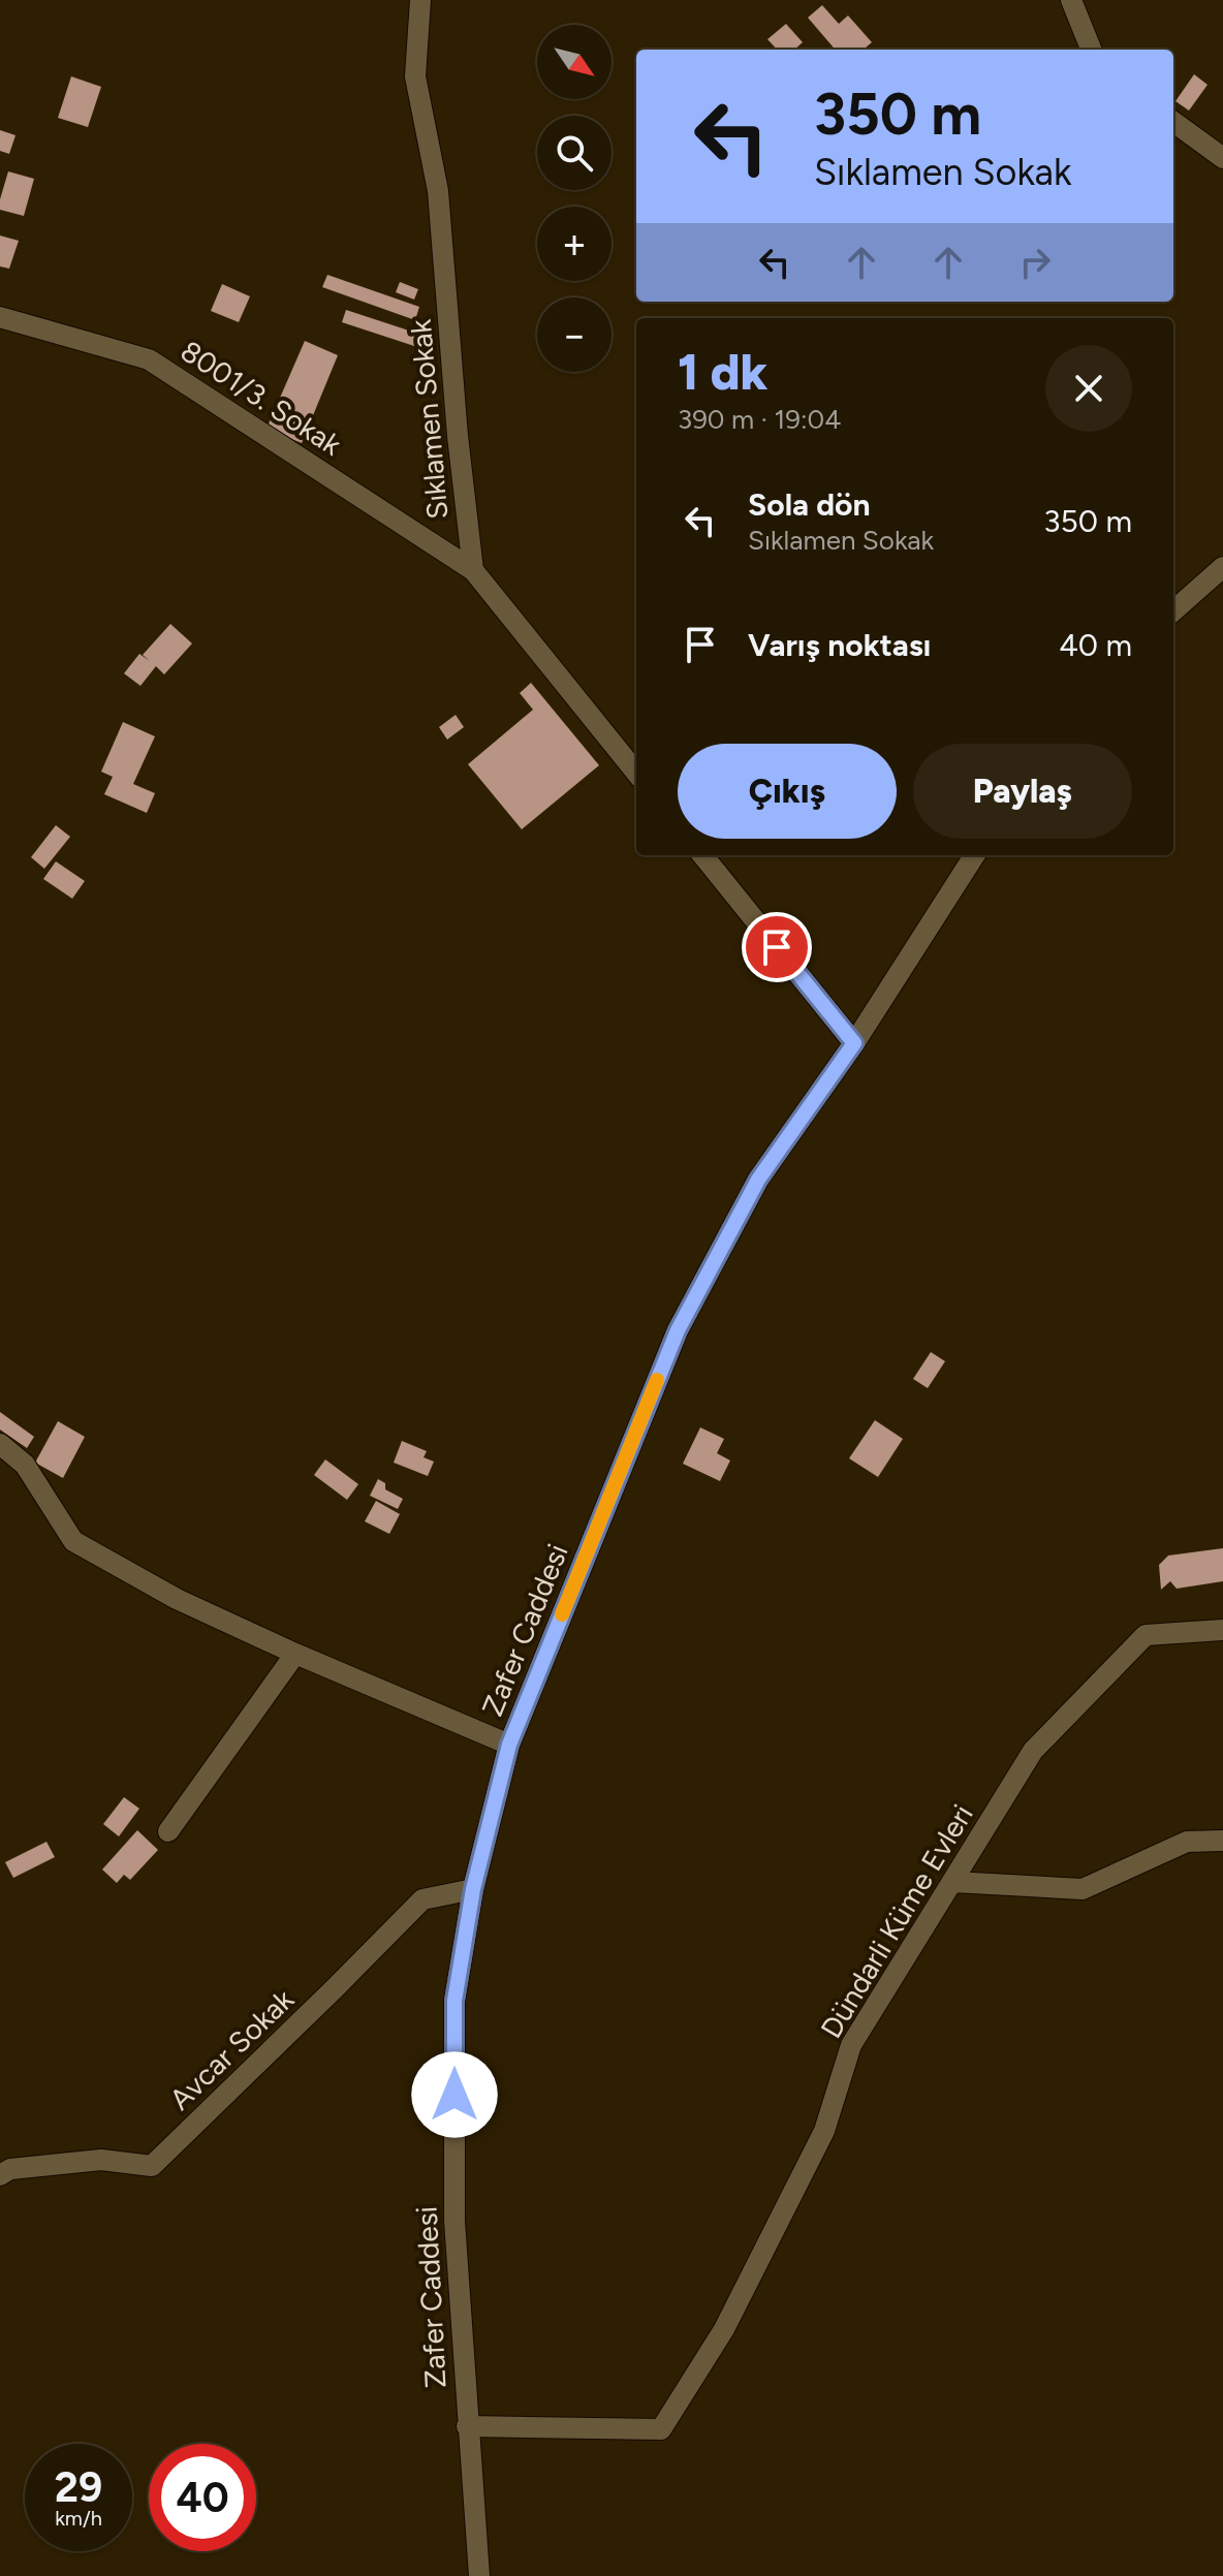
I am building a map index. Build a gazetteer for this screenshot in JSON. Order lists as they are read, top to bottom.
{
  "streets": {
    "street": [
      "8001/3. Sokak",
      "Sıklamen Sokak",
      "Zafer Caddesi",
      "Dündarli Küme Evleri",
      "Avcar Sokak"
    ]
  },
  "crossings": [
    ["8001/3. Sokak", "Sıklamen Sokak"],
    ["Zafer Caddesi", "Dündarli Küme Evleri"],
    ["Zafer Caddesi", "Avcar Sokak"]
  ],
  "north": "bottom right",
  "page": {
    "map_buttons": ["+", "−"],
    "turn": ["350 m", "Sıklamen Sokak"],
    "heading": ["1 dk", "390 m · 19:04"],
    "list": [
      {
        "name": "Sola dön",
        "note": "Sıklamen Sokak",
        "value": "350 m"
      },
      {
        "name": "Varış noktası",
        "value": "40 m"
      }
    ],
    "buttons": ["Çıkış", "Paylaş"],
    "speed": "29 km/h",
    "limit": "40"
  }
}
